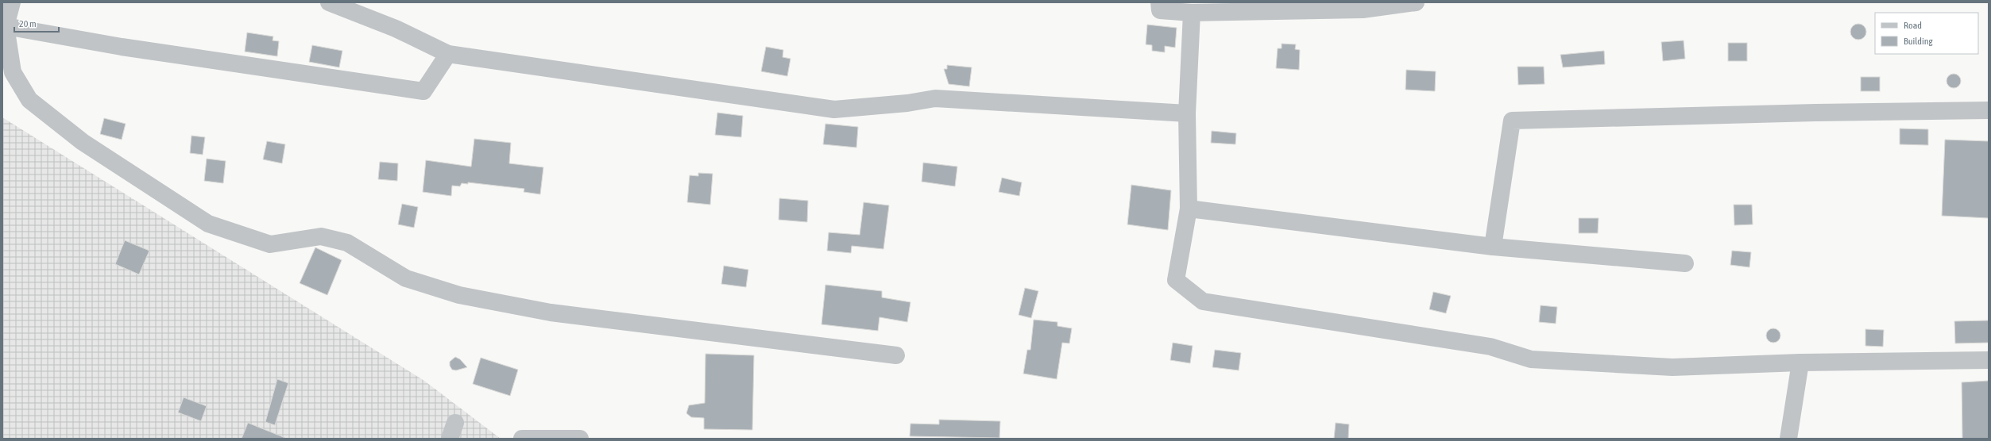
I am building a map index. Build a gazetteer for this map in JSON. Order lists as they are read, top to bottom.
{
  "legend": ["Road", "Building"],
  "scale_bar": "20 m"
}
